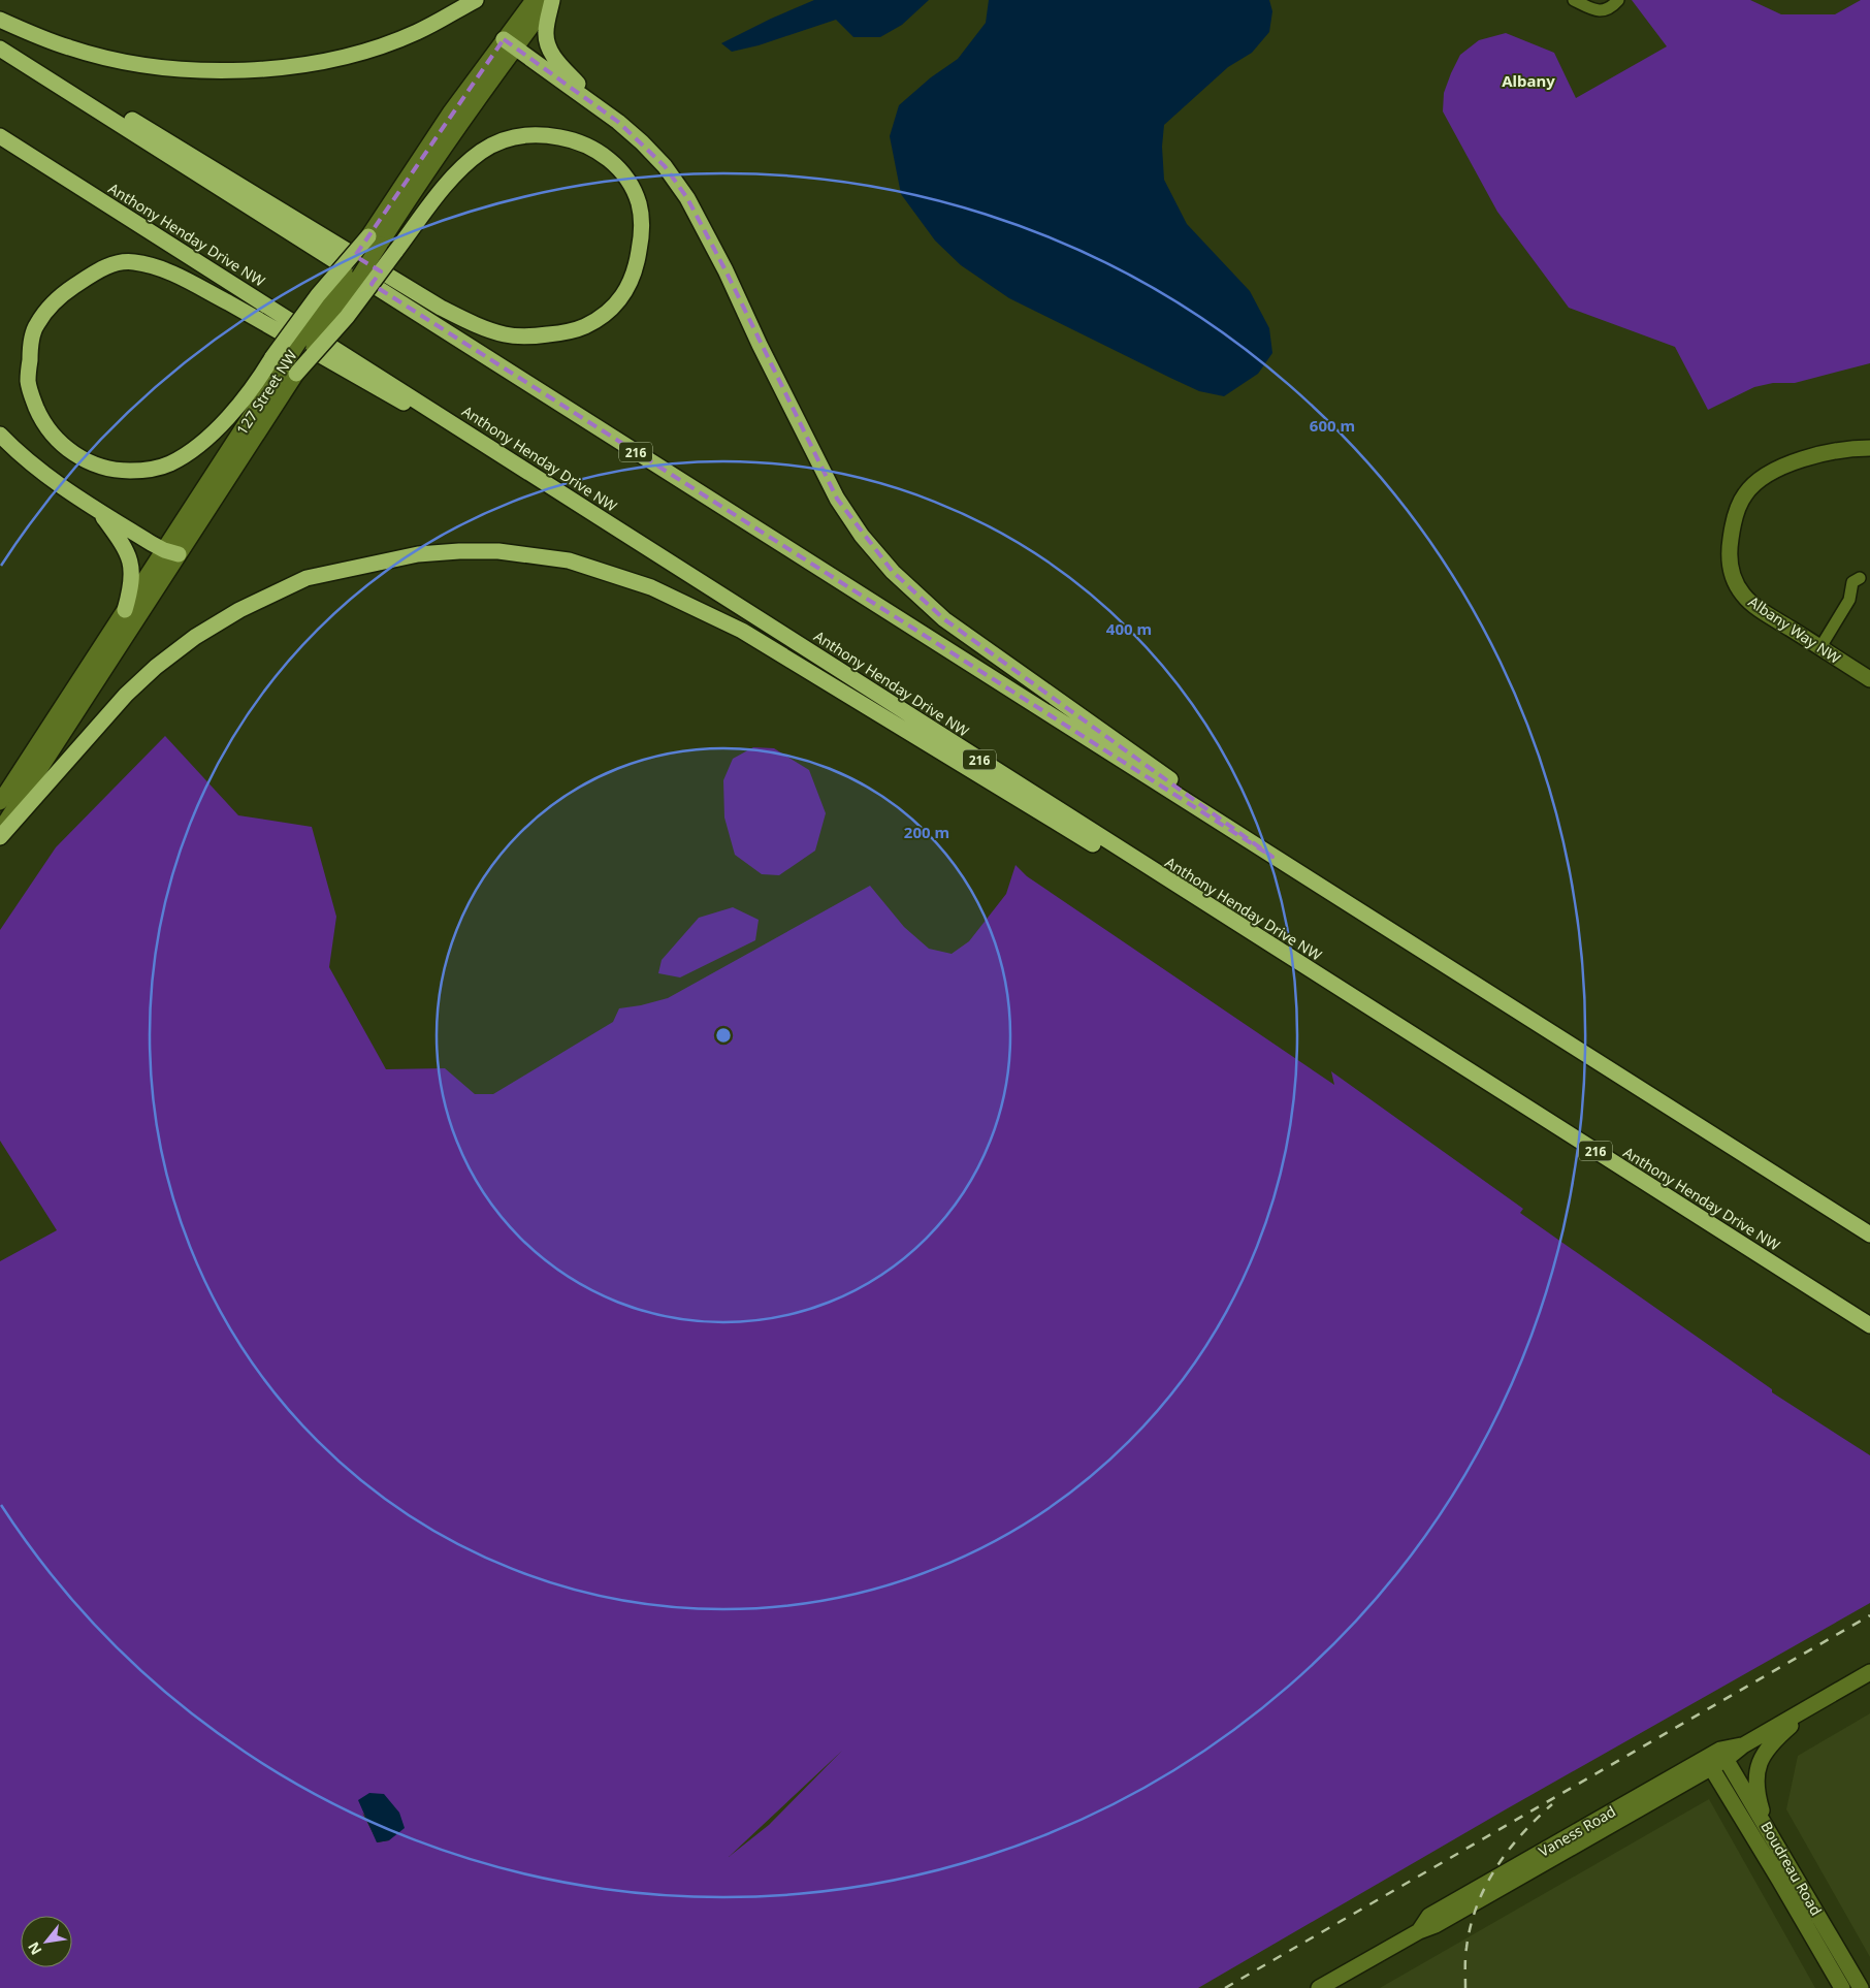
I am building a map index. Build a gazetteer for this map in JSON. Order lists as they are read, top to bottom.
{
  "streets": {
    "highway": ["Anthony Henday Drive NW", "216"],
    "main road": [
      "127 Street NW",
      "Albany Way NW",
      "Vaness Road",
      "Boudreau Road"
    ]
  },
  "crossings": [
    ["Vaness Road", "Boudreau Road"]
  ],
  "districts": ["Albany"],
  "north": "bottom left",
  "rings": ["600 m", "400 m", "200 m"]
}
